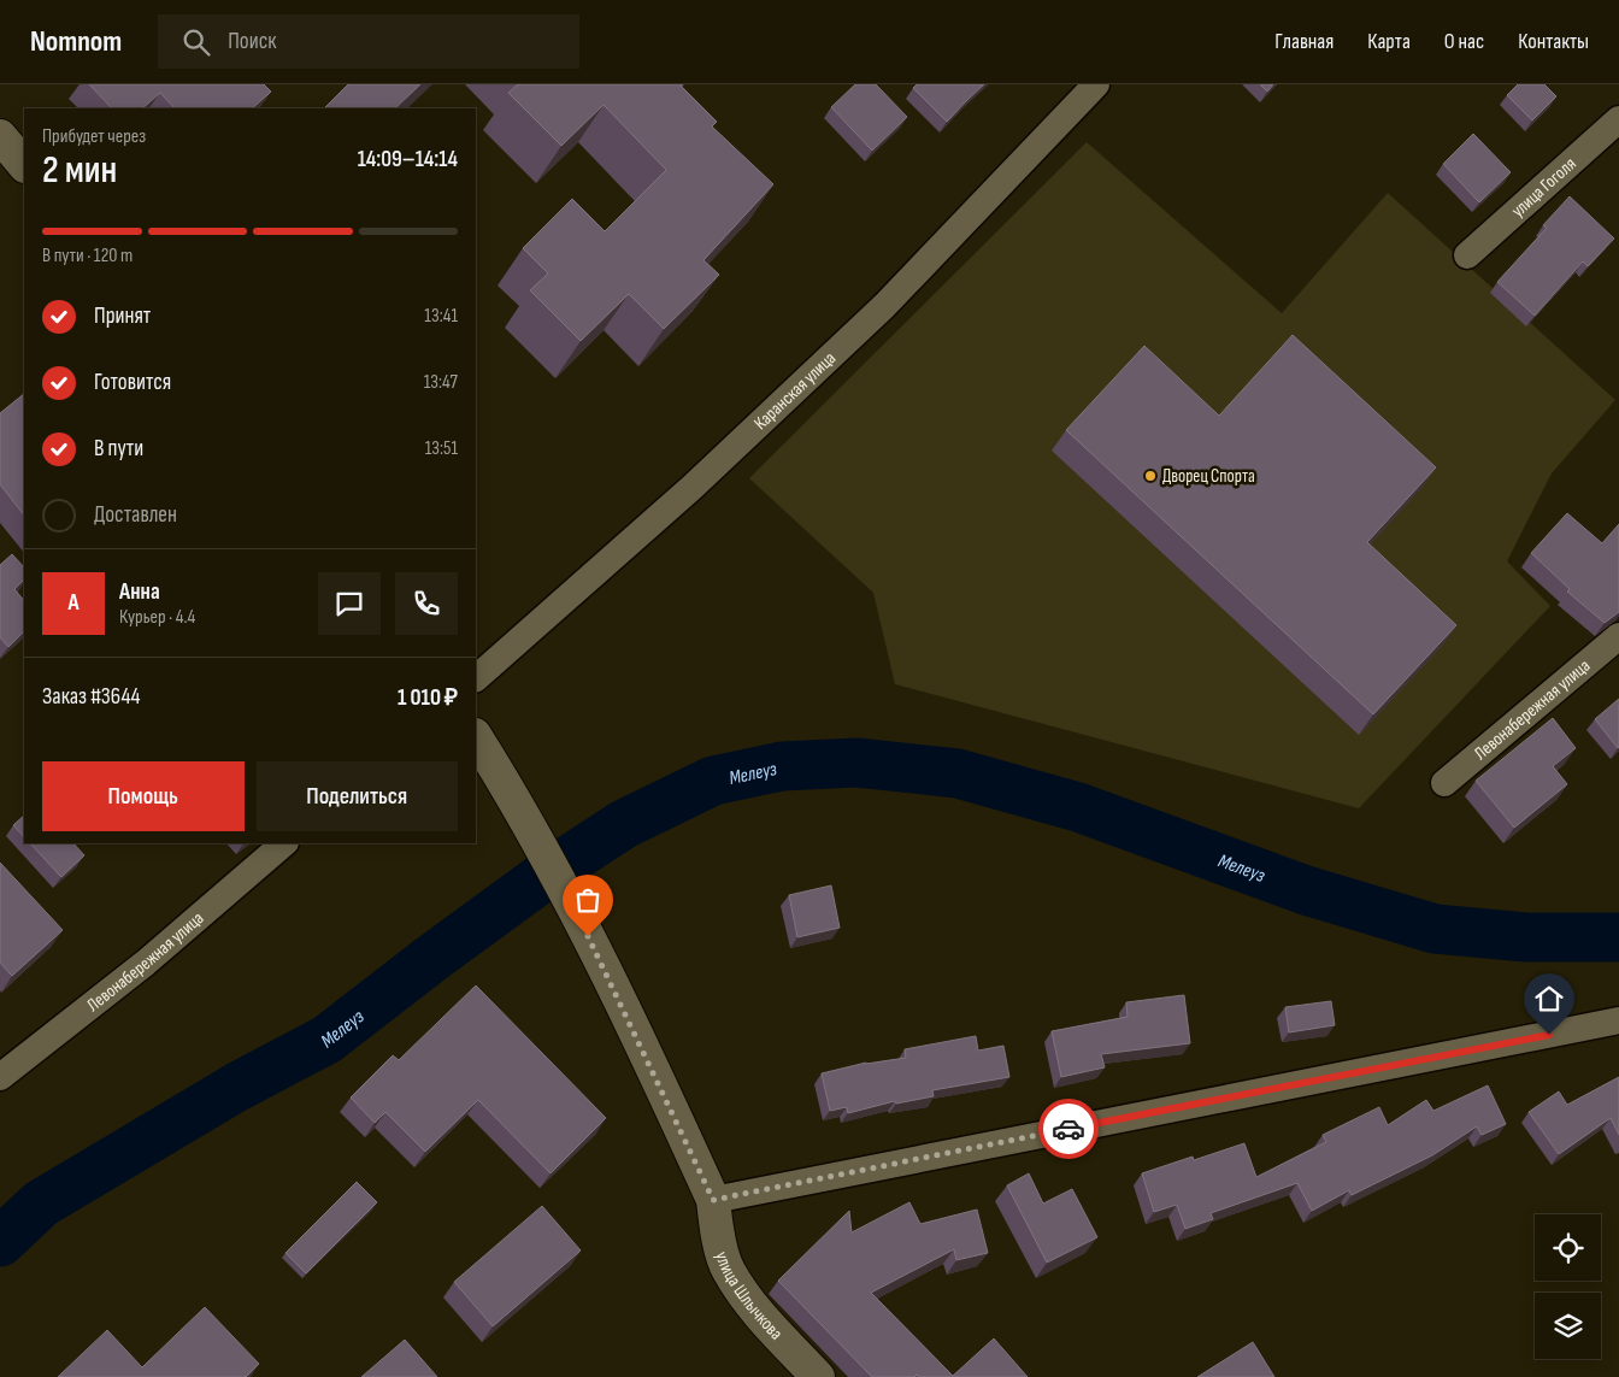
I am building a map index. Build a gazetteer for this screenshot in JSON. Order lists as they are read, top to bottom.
{
  "streets": {
    "street": [
      "улица Гоголя",
      "Каранская улица",
      "Левонабережная улица",
      "улица Шлычкова"
    ]
  },
  "water": ["Мелеуз"],
  "places": ["Дворец Спорта"],
  "page": {
    "header": "Nomnom",
    "search": "Поиск",
    "nav": [
      "Главная",
      "Карта",
      "О нас",
      "Контакты"
    ],
    "heading": ["2 мин", "Прибудет через", "14:09–14:14"],
    "panel": [
      "Анна",
      "Курьер · 4.4",
      "Заказ #3644",
      "1 010 ₽"
    ],
    "bar": "В пути · 120 m",
    "list": [
      ["Принят", "13:41"],
      ["Готовится", "13:47"],
      ["В пути", "13:51"],
      "Доставлен"
    ],
    "round": "А",
    "buttons": ["Помощь", "Поделиться"]
  }
}
